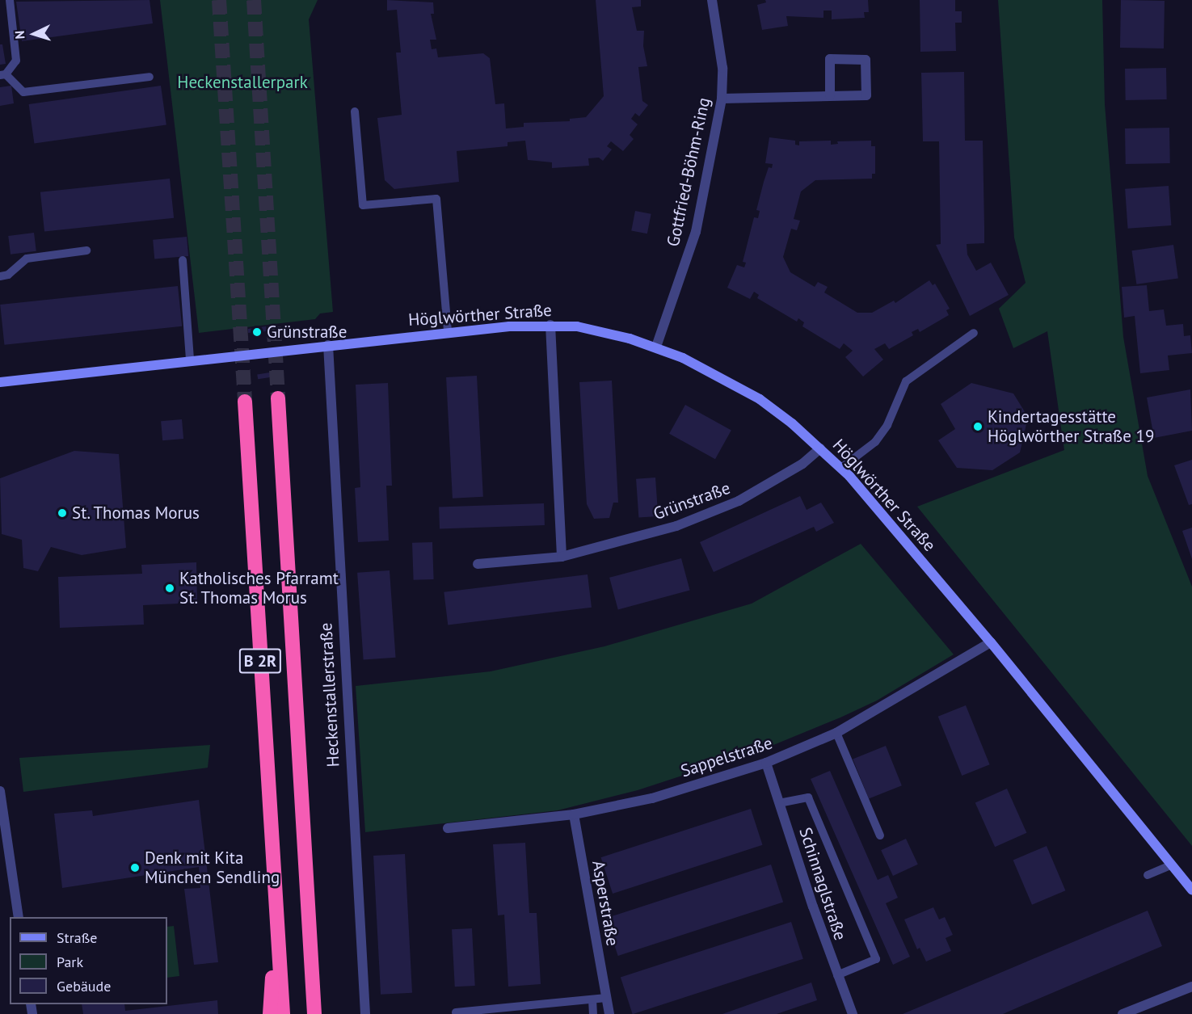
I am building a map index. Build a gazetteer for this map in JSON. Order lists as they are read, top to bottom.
{
  "streets": {
    "highway": ["B 2R", "Heckenstallerstraße"],
    "street": [
      "Gottfried-Böhm-Ring",
      "Höglwörther Straße",
      "Grünstraße",
      "Sappelstraße",
      "Schinnaglstraße",
      "Asperstraße"
    ]
  },
  "crossings": [
    ["Gottfried-Böhm-Ring", "Höglwörther Straße"],
    ["Höglwörther Straße", "Grünstraße"],
    ["Höglwörther Straße", "Heckenstallerstraße"],
    ["Höglwörther Straße", "Sappelstraße"],
    ["Sappelstraße", "Schinnaglstraße"],
    ["Sappelstraße", "Asperstraße"]
  ],
  "parks": ["Heckenstallerpark"],
  "places": [
    "Grünstraße",
    "Kindertagesstätte Höglwörther Straße 19",
    "St. Thomas Morus",
    "Katholisches Pfarramt St. Thomas Morus",
    "Denk mit Kita München Sendling"
  ],
  "legend": ["Straße", "Park", "Gebäude"],
  "north": "left"
}
